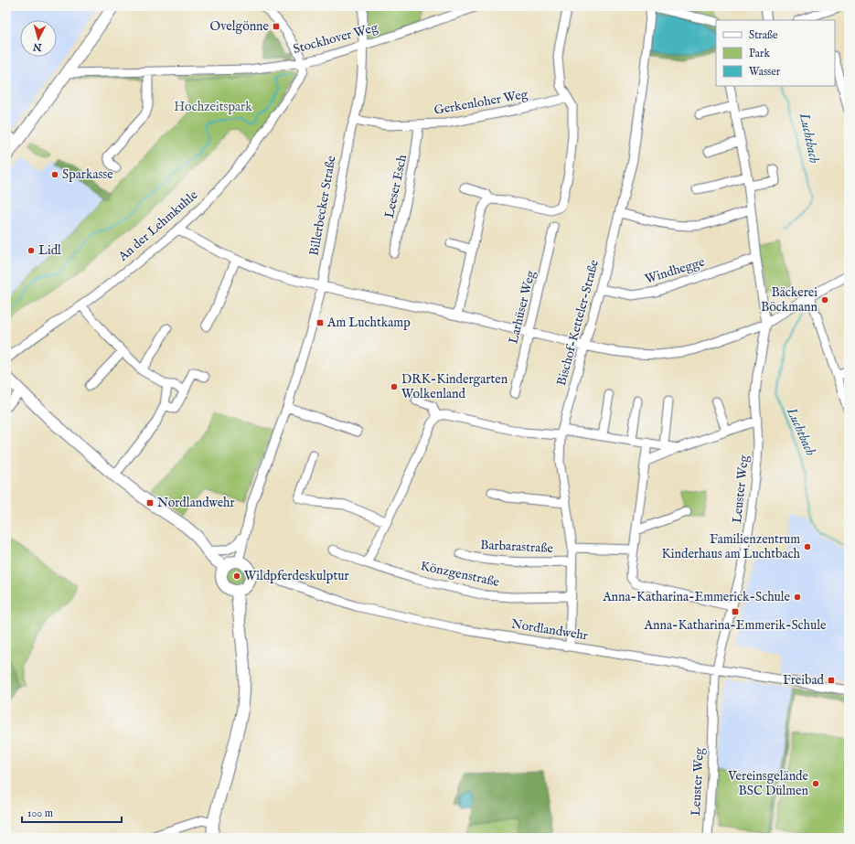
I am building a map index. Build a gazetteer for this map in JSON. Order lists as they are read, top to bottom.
{
  "streets": {
    "street": [
      "Stockhover Weg",
      "Gerkenloher Weg",
      "Leeser Esch",
      "Billerbecker Straße",
      "An der Lehmkuhle",
      "Windhegge",
      "Larhüser Weg",
      "Bischof-Ketteler-Straße",
      "Leuster Weg",
      "Barbarastraße",
      "Könzgenstraße",
      "Nordlandwehr"
    ]
  },
  "crossings": [
    ["Stockhover Weg", "Billerbecker Straße"],
    ["Stockhover Weg", "An der Lehmkuhle"],
    ["Gerkenloher Weg", "Leeser Esch"],
    ["Gerkenloher Weg", "Billerbecker Straße"],
    ["Billerbecker Straße", "Nordlandwehr"],
    ["Windhegge", "Bischof-Ketteler-Straße"],
    ["Windhegge", "Leuster Weg"],
    ["Bischof-Ketteler-Straße", "Barbarastraße"],
    ["Bischof-Ketteler-Straße", "Könzgenstraße"],
    ["Bischof-Ketteler-Straße", "Nordlandwehr"],
    ["Leuster Weg", "Nordlandwehr"]
  ],
  "water": ["Luchtbach"],
  "parks": ["Hochzeitspark"],
  "places": {
    "transit": [
      "Ovelgönne",
      "Am Luchtkamp",
      "Nordlandwehr",
      "Anna-Katharina-Emmerik-Schule",
      "Freibad"
    ],
    "other": [
      "Sparkasse",
      "Lidl",
      "Bäckerei Böckmann",
      "DRK-Kindergarten Wolkenland",
      "Familienzentrum Kinderhaus am Luchtbach",
      "Wildpferdeskulptur",
      "Anna-Katharina-Emmerick-Schule",
      "Vereinsgelände BSC Dülmen"
    ]
  },
  "legend": ["Straße", "Park", "Wasser"],
  "scale_bar": "100 m",
  "north": "bottom"
}
